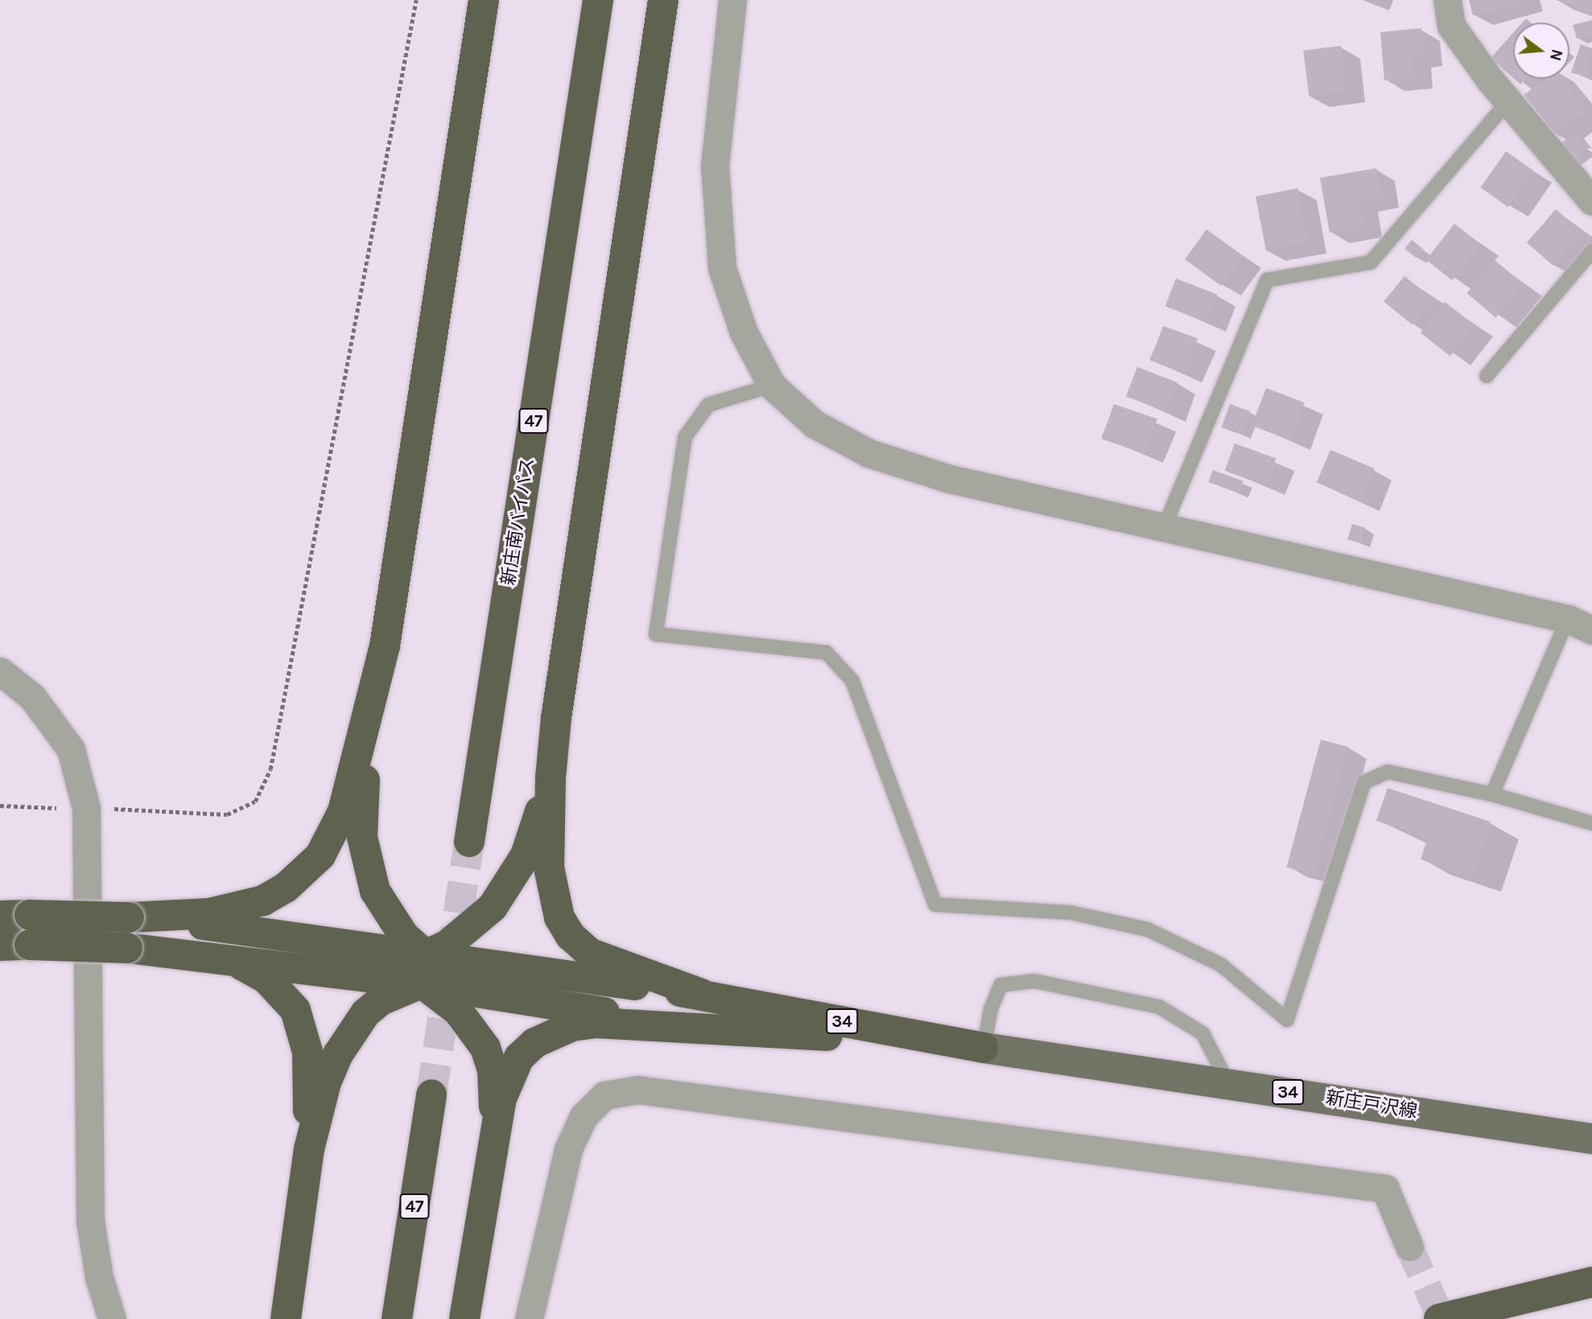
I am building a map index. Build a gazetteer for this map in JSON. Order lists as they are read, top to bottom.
{
  "streets": {
    "highway": ["47", "新庄南バイパス", "34"],
    "main road": ["新庄戸沢線"]
  },
  "crossings": [
    ["34", "新庄戸沢線"]
  ],
  "north": "right"
}
